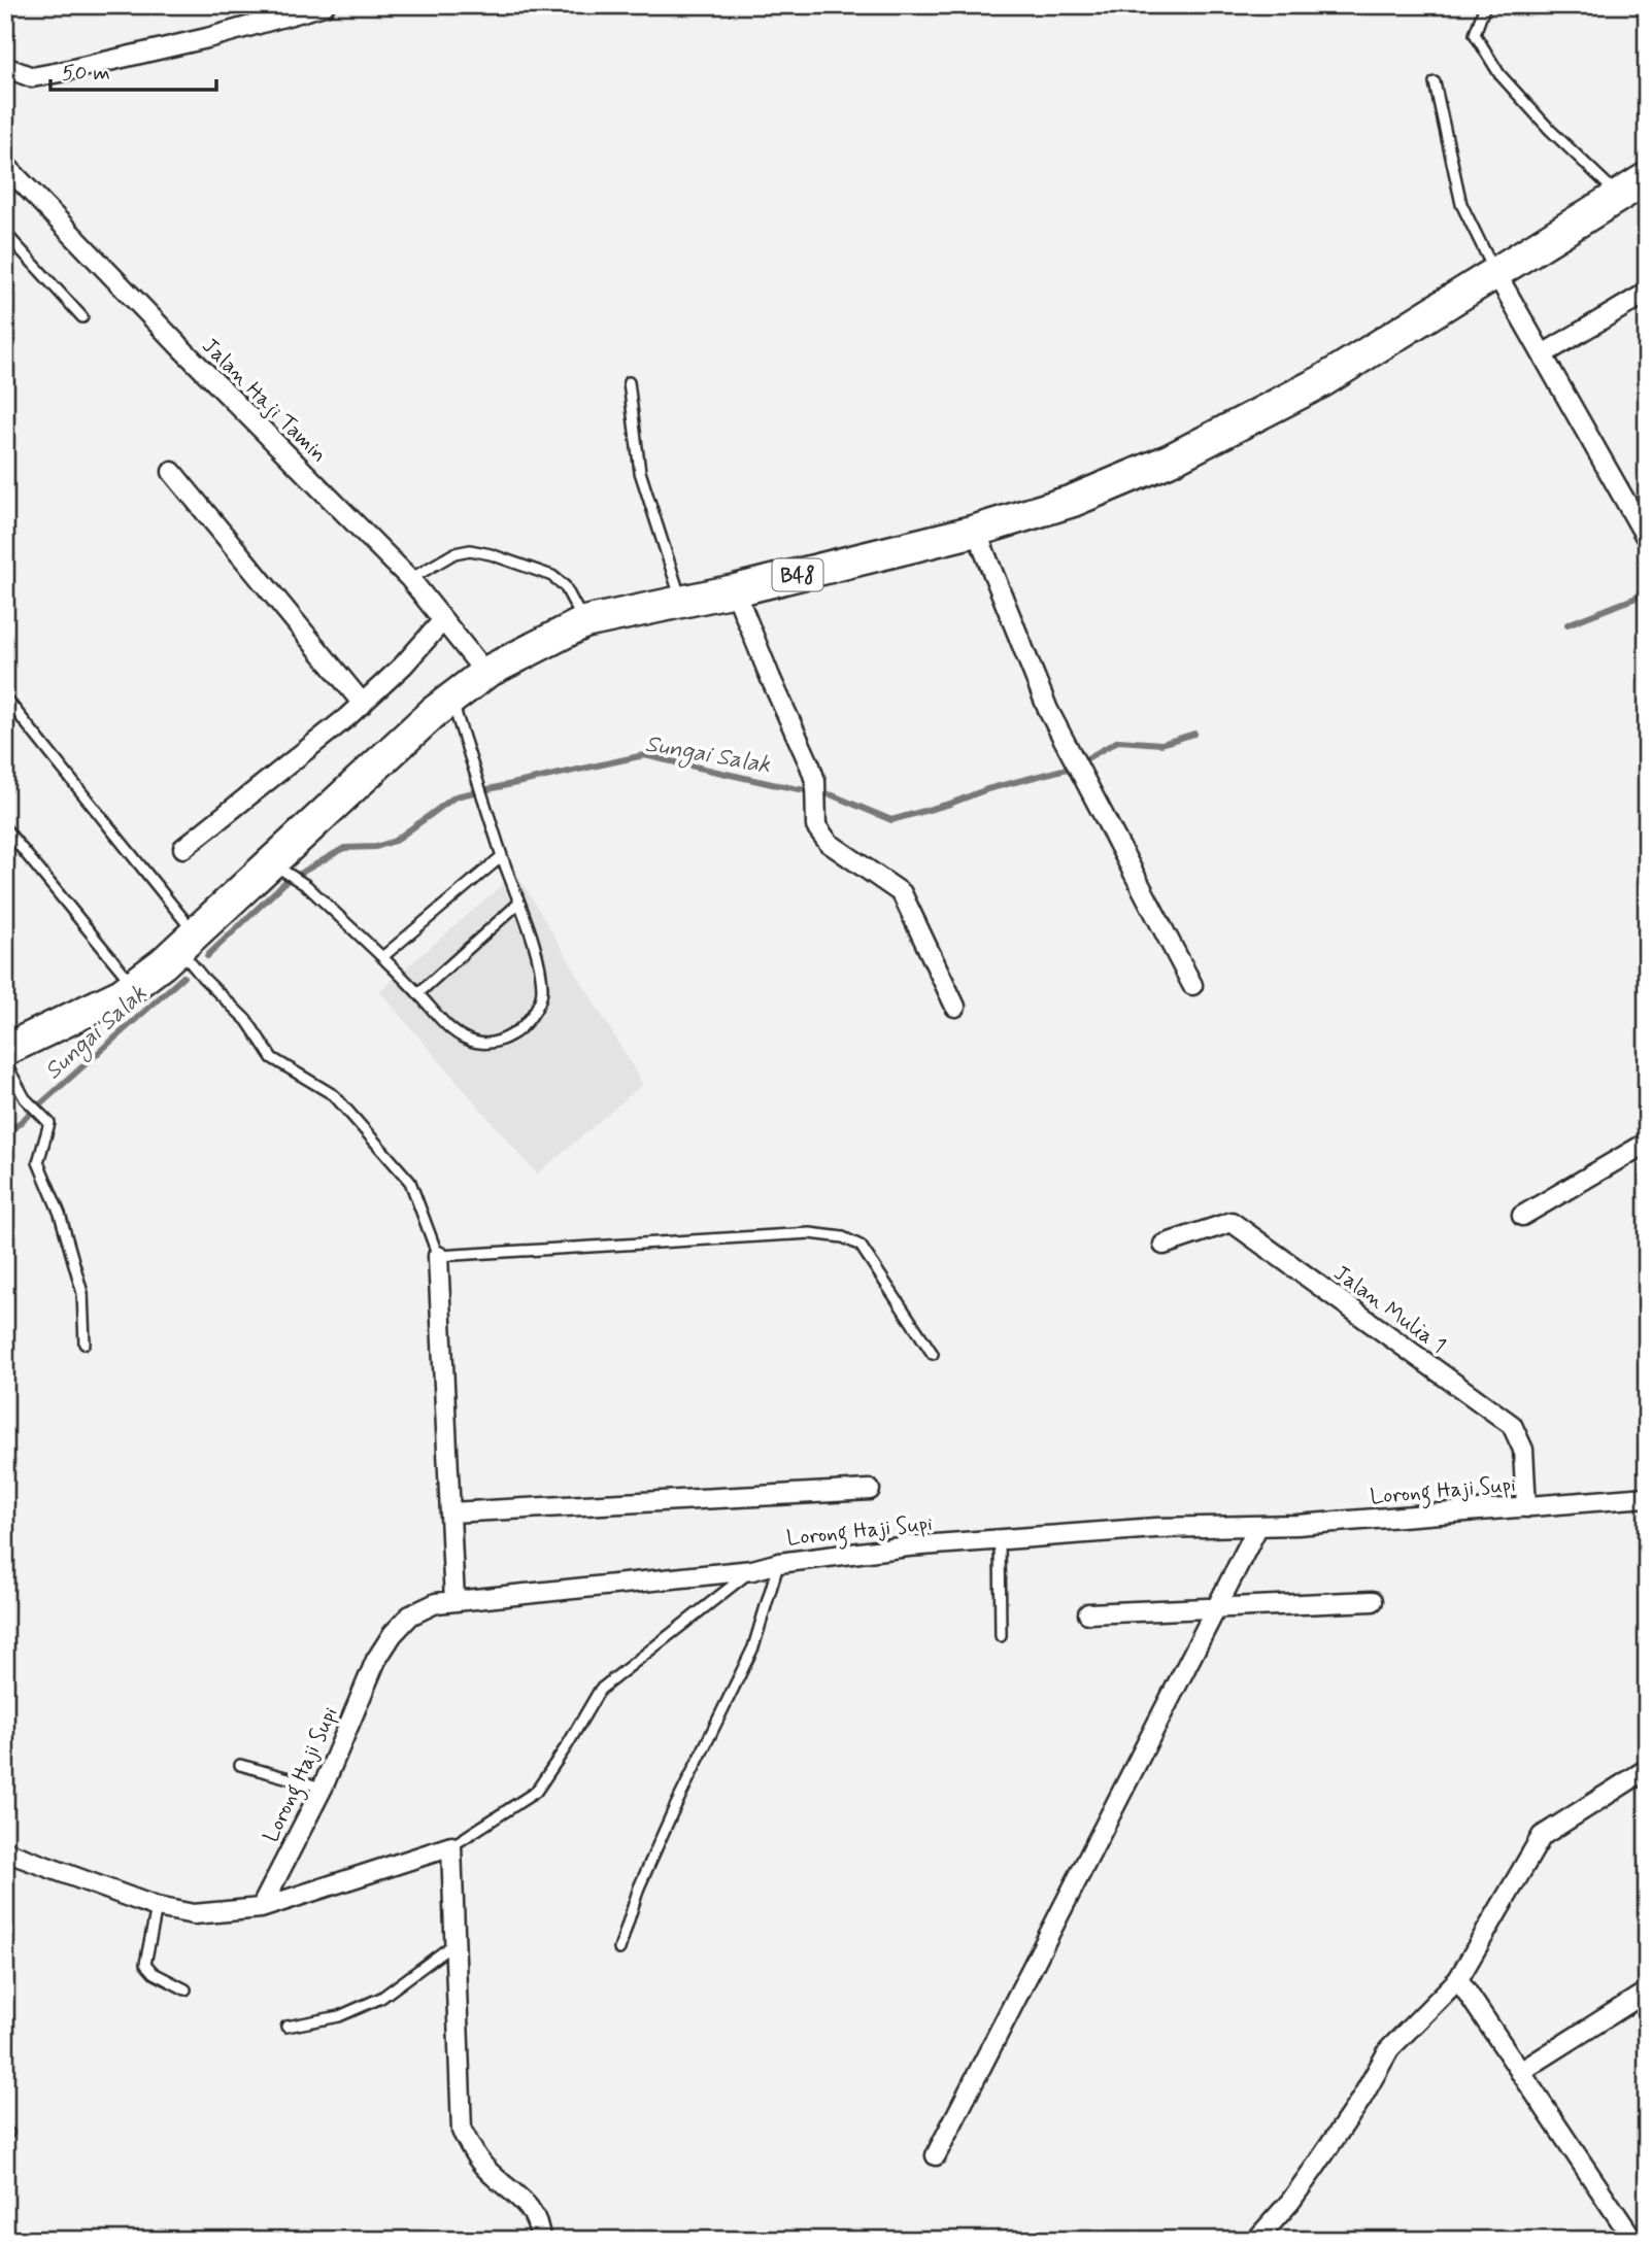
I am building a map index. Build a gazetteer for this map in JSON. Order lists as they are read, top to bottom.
{
  "streets": {
    "main road": ["B48"],
    "street": ["Jalan Haji Tamin", "Jalan Mulia 1", "Lorong Haji Supi"]
  },
  "crossings": [
    ["Jalan Haji Tamin", "B48"],
    ["Jalan Mulia 1", "Lorong Haji Supi"]
  ],
  "water": ["Sungai Salak"],
  "scale_bar": "50 m"
}
